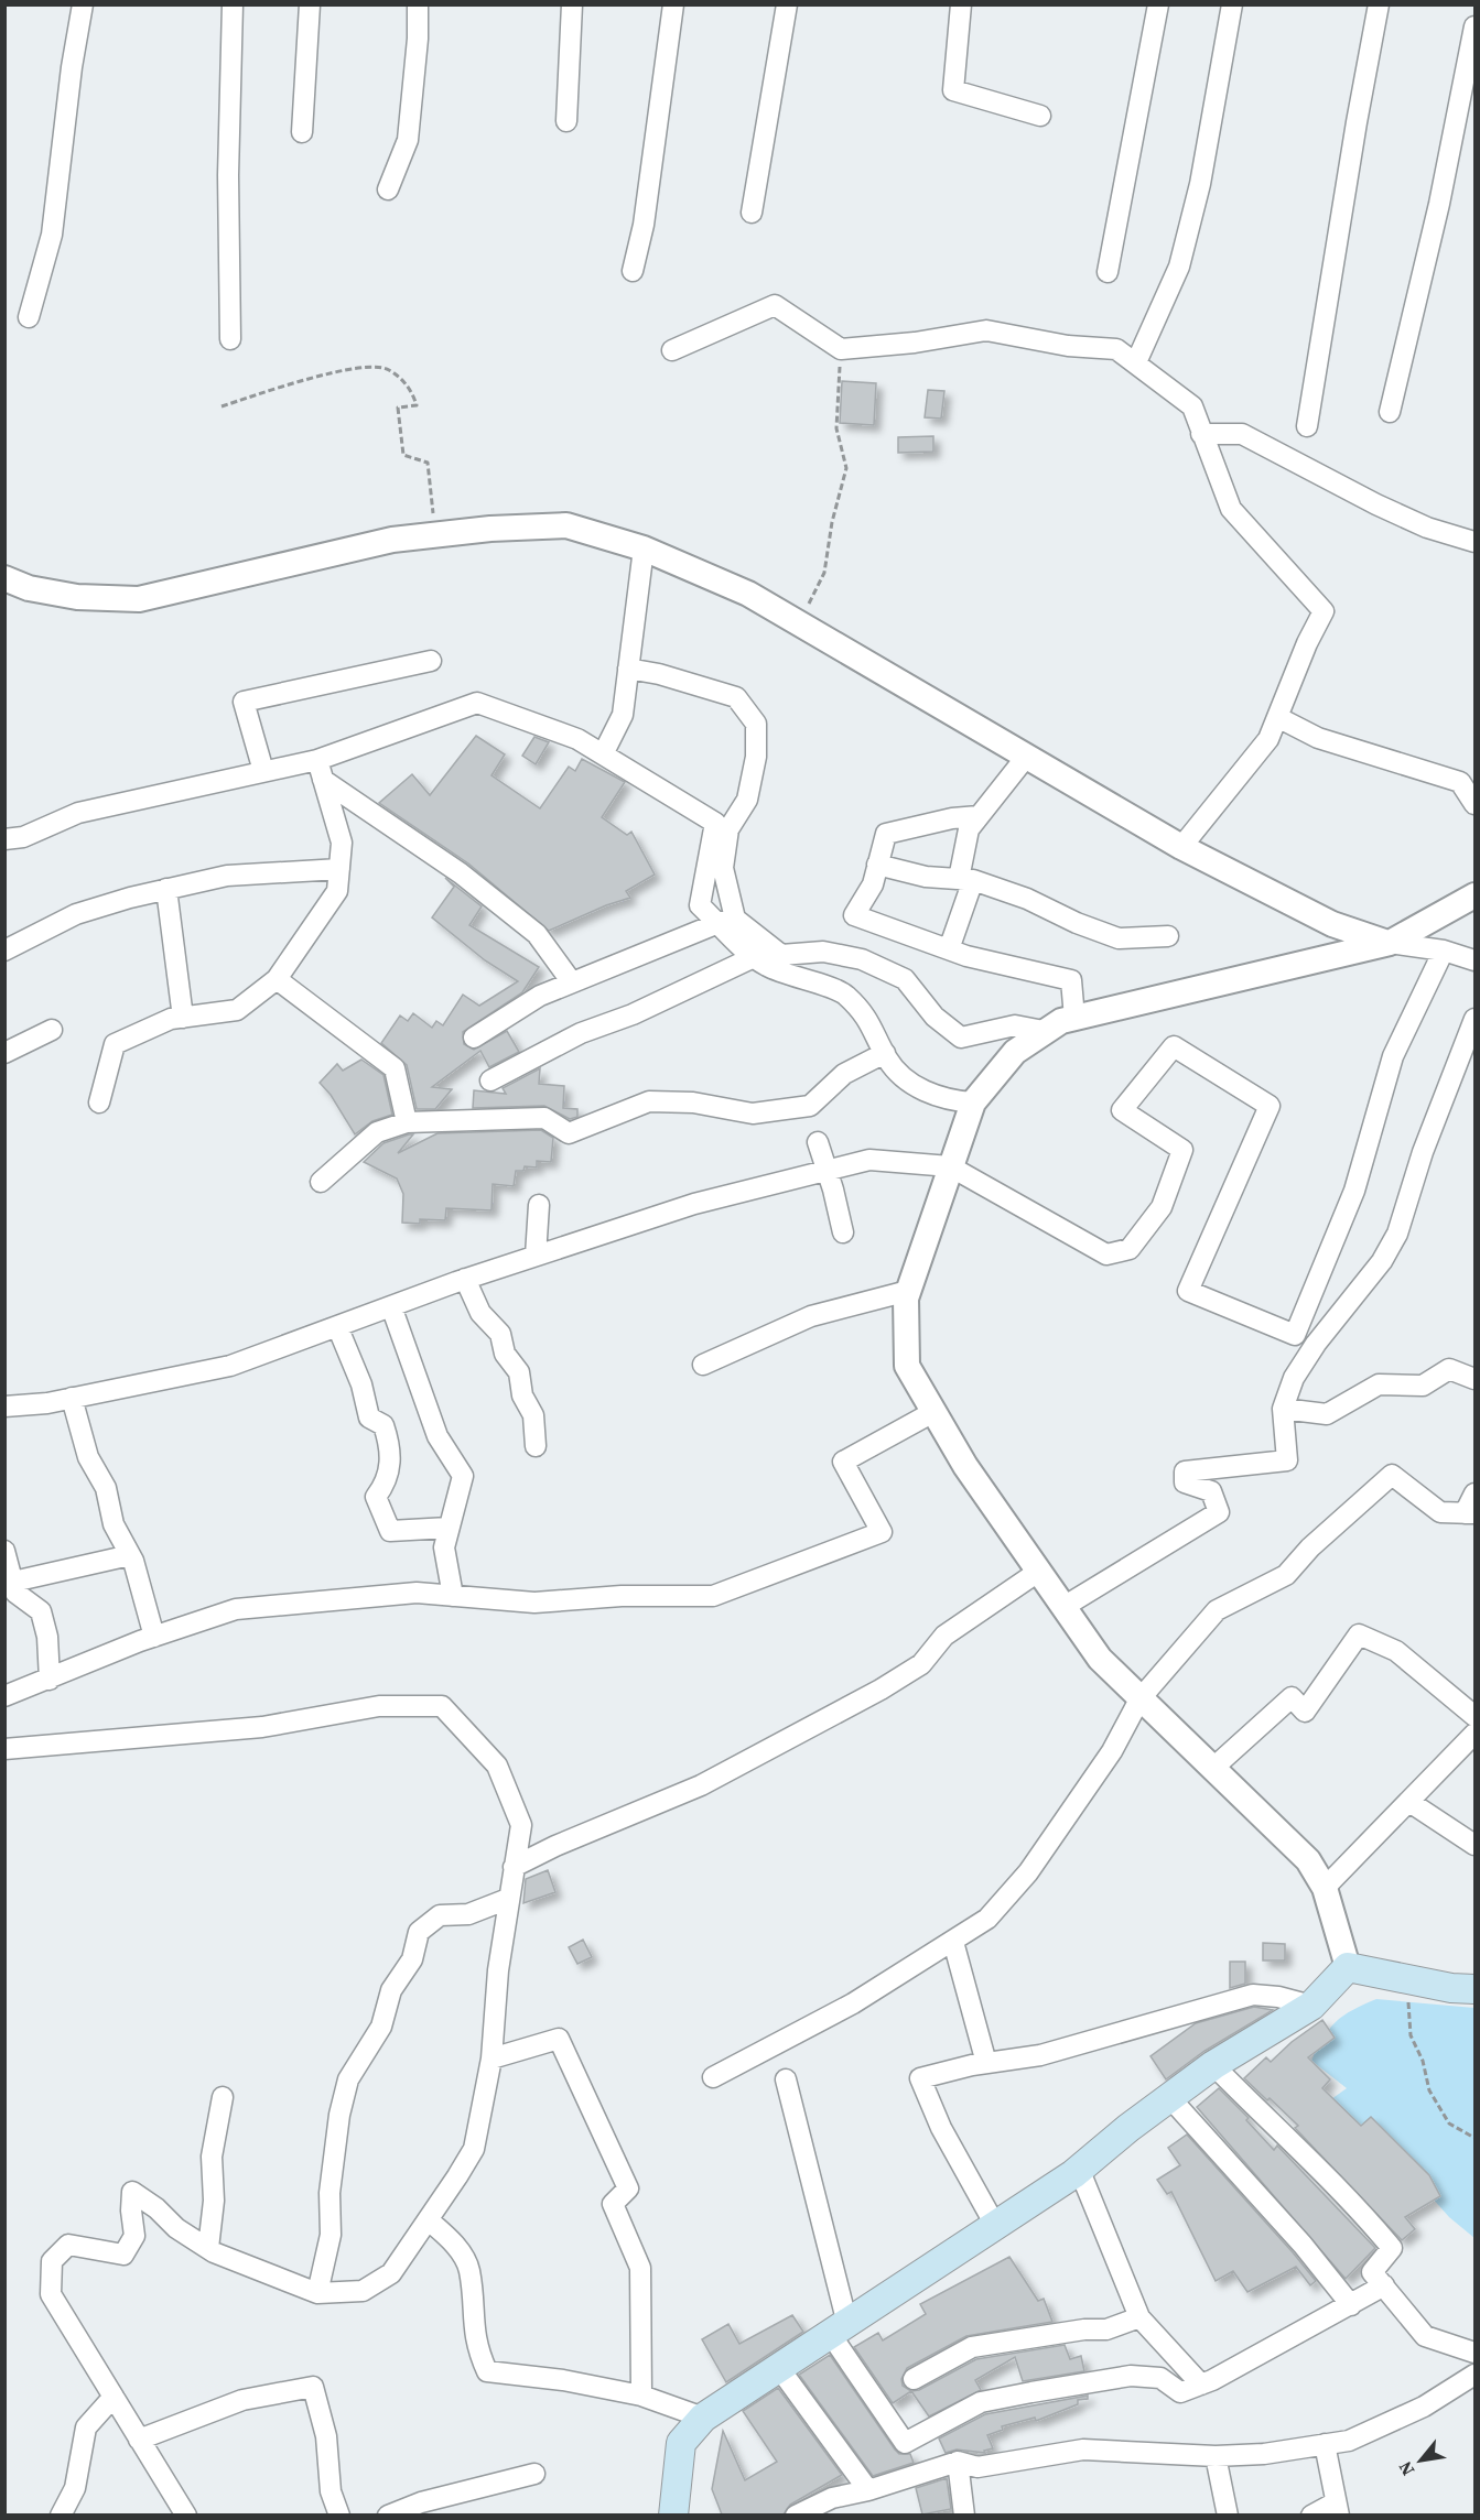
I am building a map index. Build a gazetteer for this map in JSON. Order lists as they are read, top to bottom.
{
  "north": "bottom left"
}
